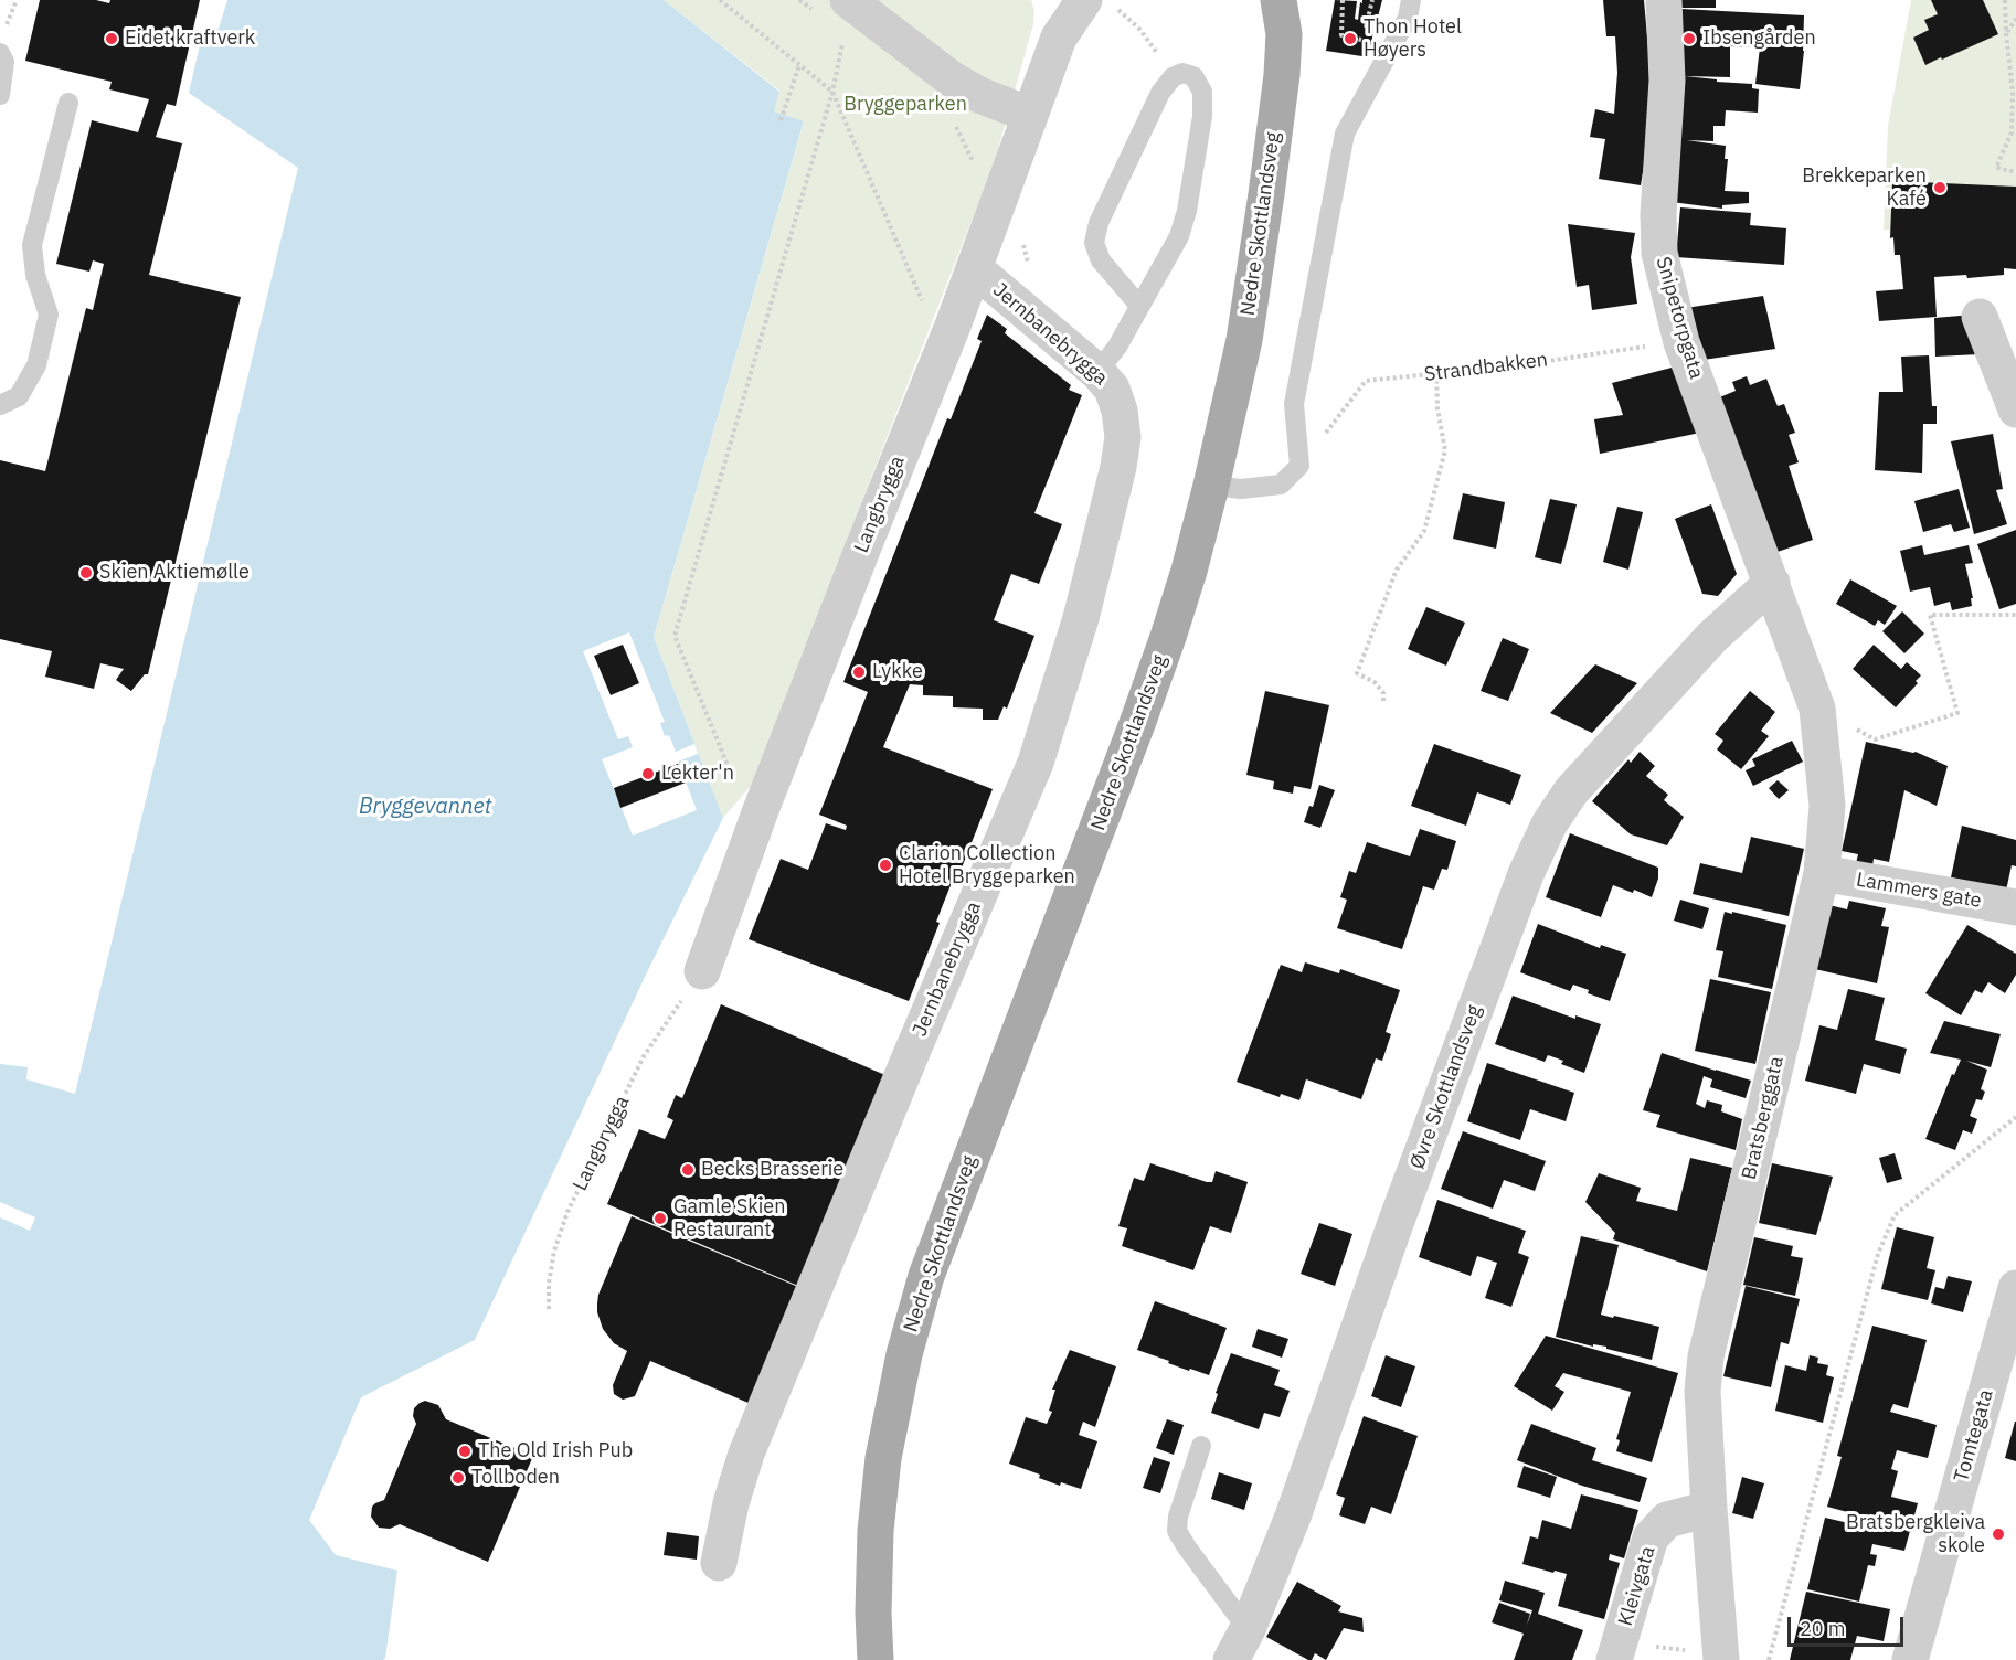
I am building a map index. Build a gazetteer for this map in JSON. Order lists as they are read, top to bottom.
{
  "streets": {
    "main road": ["Nedre Skottlandsveg"],
    "street": [
      "Snipetorpgata",
      "Jernbanebrygga",
      "Langbrygga",
      "Lammers gate",
      "Øvre Skottlandsveg",
      "Bratsberggata",
      "Tomtegata",
      "Kleivgata"
    ],
    "path": ["Strandbakken"]
  },
  "crossings": [
    ["Snipetorpgata", "Strandbakken"],
    ["Snipetorpgata", "Øvre Skottlandsveg"],
    ["Snipetorpgata", "Bratsberggata"],
    ["Jernbanebrygga", "Langbrygga"],
    ["Lammers gate", "Bratsberggata"],
    ["Øvre Skottlandsveg", "Bratsberggata"],
    ["Bratsberggata", "Kleivgata"]
  ],
  "water": ["Bryggevannet"],
  "parks": ["Bryggeparken"],
  "places": [
    "Eidet kraftverk",
    "Thon Hotel Høyers",
    "Ibsengården",
    "Brekkeparken Kafé",
    "Skien Aktiemølle",
    "Lykke",
    "Lekter'n",
    "Clarion Collection Hotel Bryggeparken",
    "Becks Brasserie",
    "Gamle Skien Restaurant",
    "The Old Irish Pub",
    "Tollboden",
    "Bratsbergkleiva skole"
  ],
  "scale_bar": "20 m"
}
